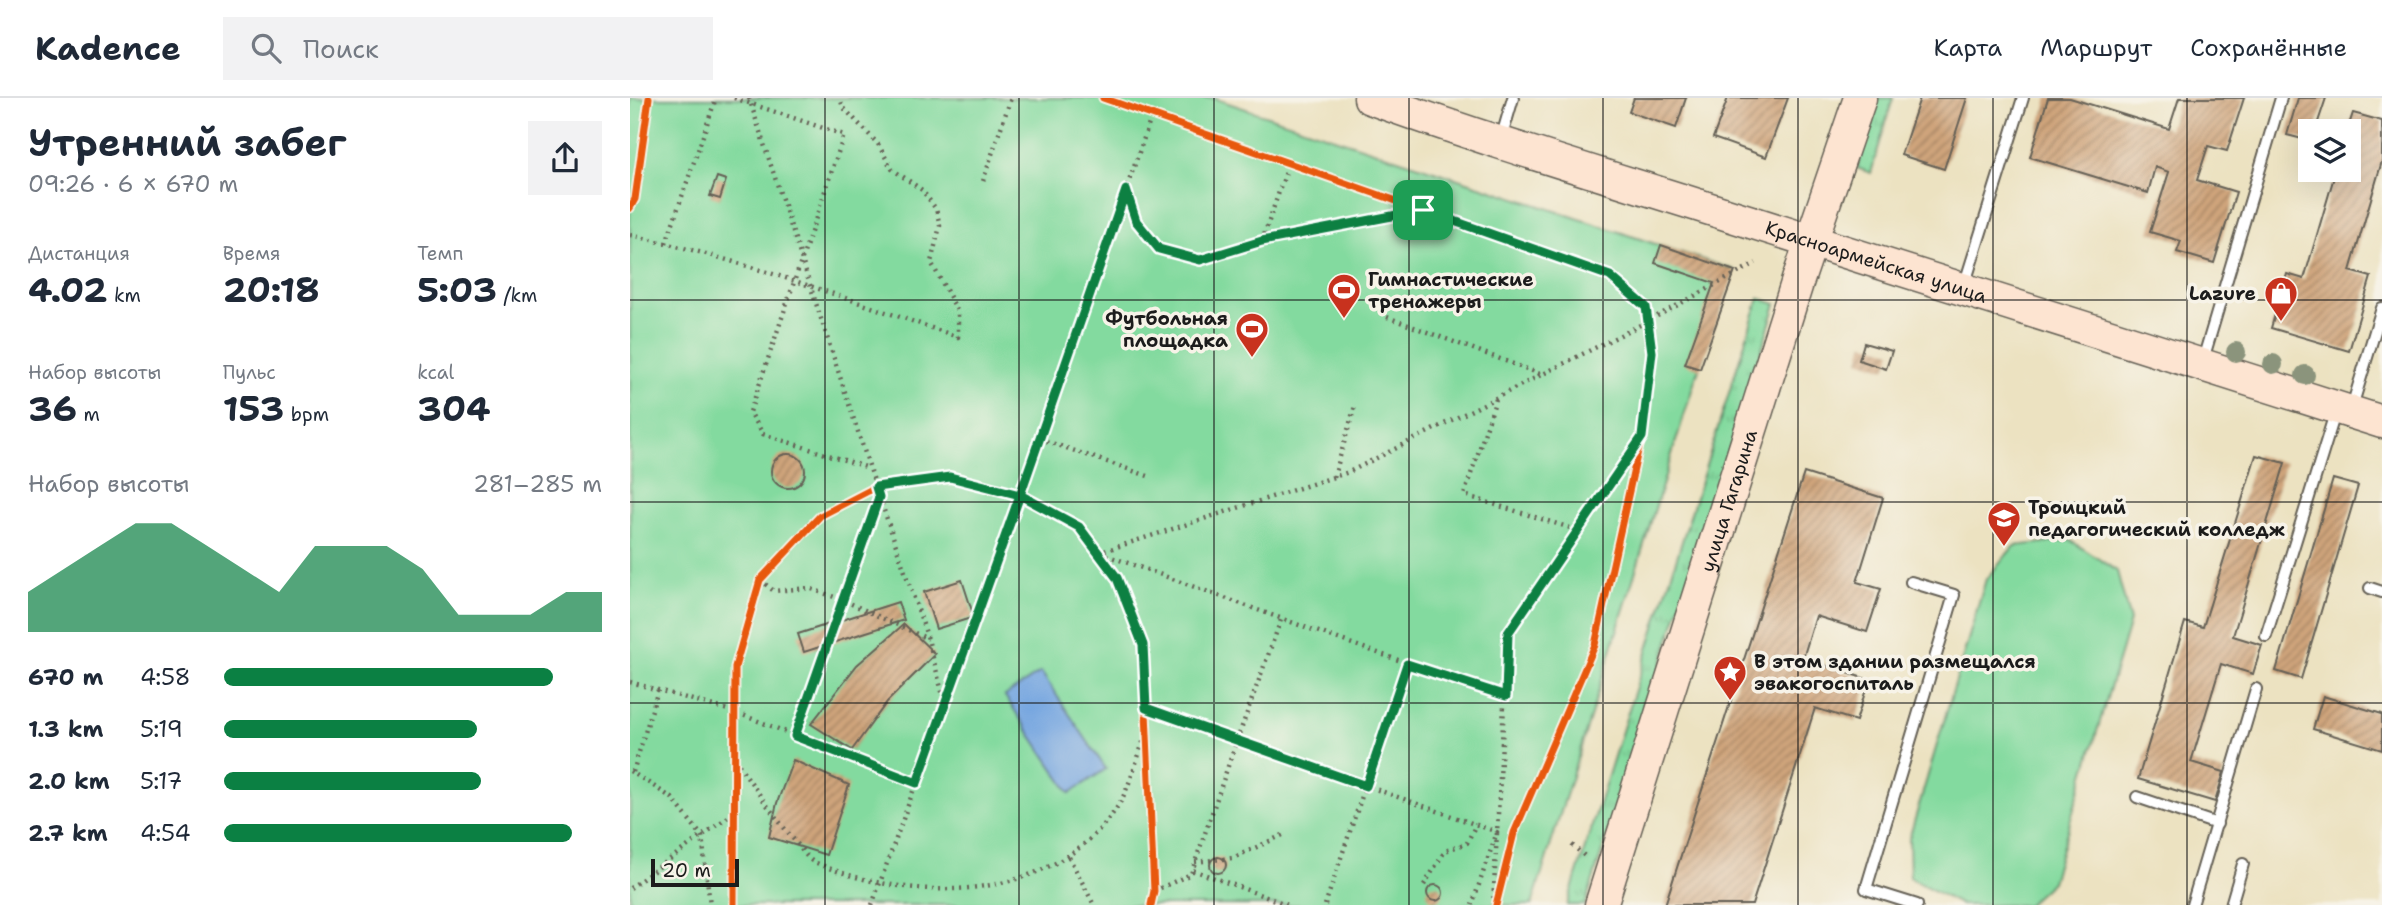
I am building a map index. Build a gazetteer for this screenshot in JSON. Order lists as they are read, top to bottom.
{
  "streets": {
    "street": ["Красноармейская улица", "улица Гагарина"]
  },
  "crossings": [
    ["Красноармейская улица", "улица Гагарина"]
  ],
  "places": {
    "sports": ["Гимнастические тренажеры", "Футбольная площадка"],
    "shop": ["Lazure"],
    "school or university": ["Троицкий педагогический колледж"],
    "place": ["В этом здании размещался эвакогоспиталь"]
  },
  "scale_bar": "20 m",
  "page": {
    "header": "Kadence",
    "search": "Поиск",
    "nav": ["Карта", "Маршрут", "Сохранённые"],
    "heading": ["Утренний забег", "09:26 · 6 × 670 m"],
    "stats": [
      ["Дистанция", "4.02 km"],
      ["Время", "20:18"],
      ["Темп", "5:03 /km"],
      ["Набор высоты", "36 m"],
      ["Пульс", "153 bpm"],
      ["kcal", "304"]
    ],
    "chart": ["Набор высоты", "281–285 m"],
    "list": [
      {
        "name": "670 m",
        "note": "4:58"
      },
      {
        "name": "1.3 km",
        "note": "5:19"
      },
      {
        "name": "2.0 km",
        "note": "5:17"
      },
      {
        "name": "2.7 km",
        "note": "4:54"
      }
    ],
    "scale": "20 m"
  }
}
